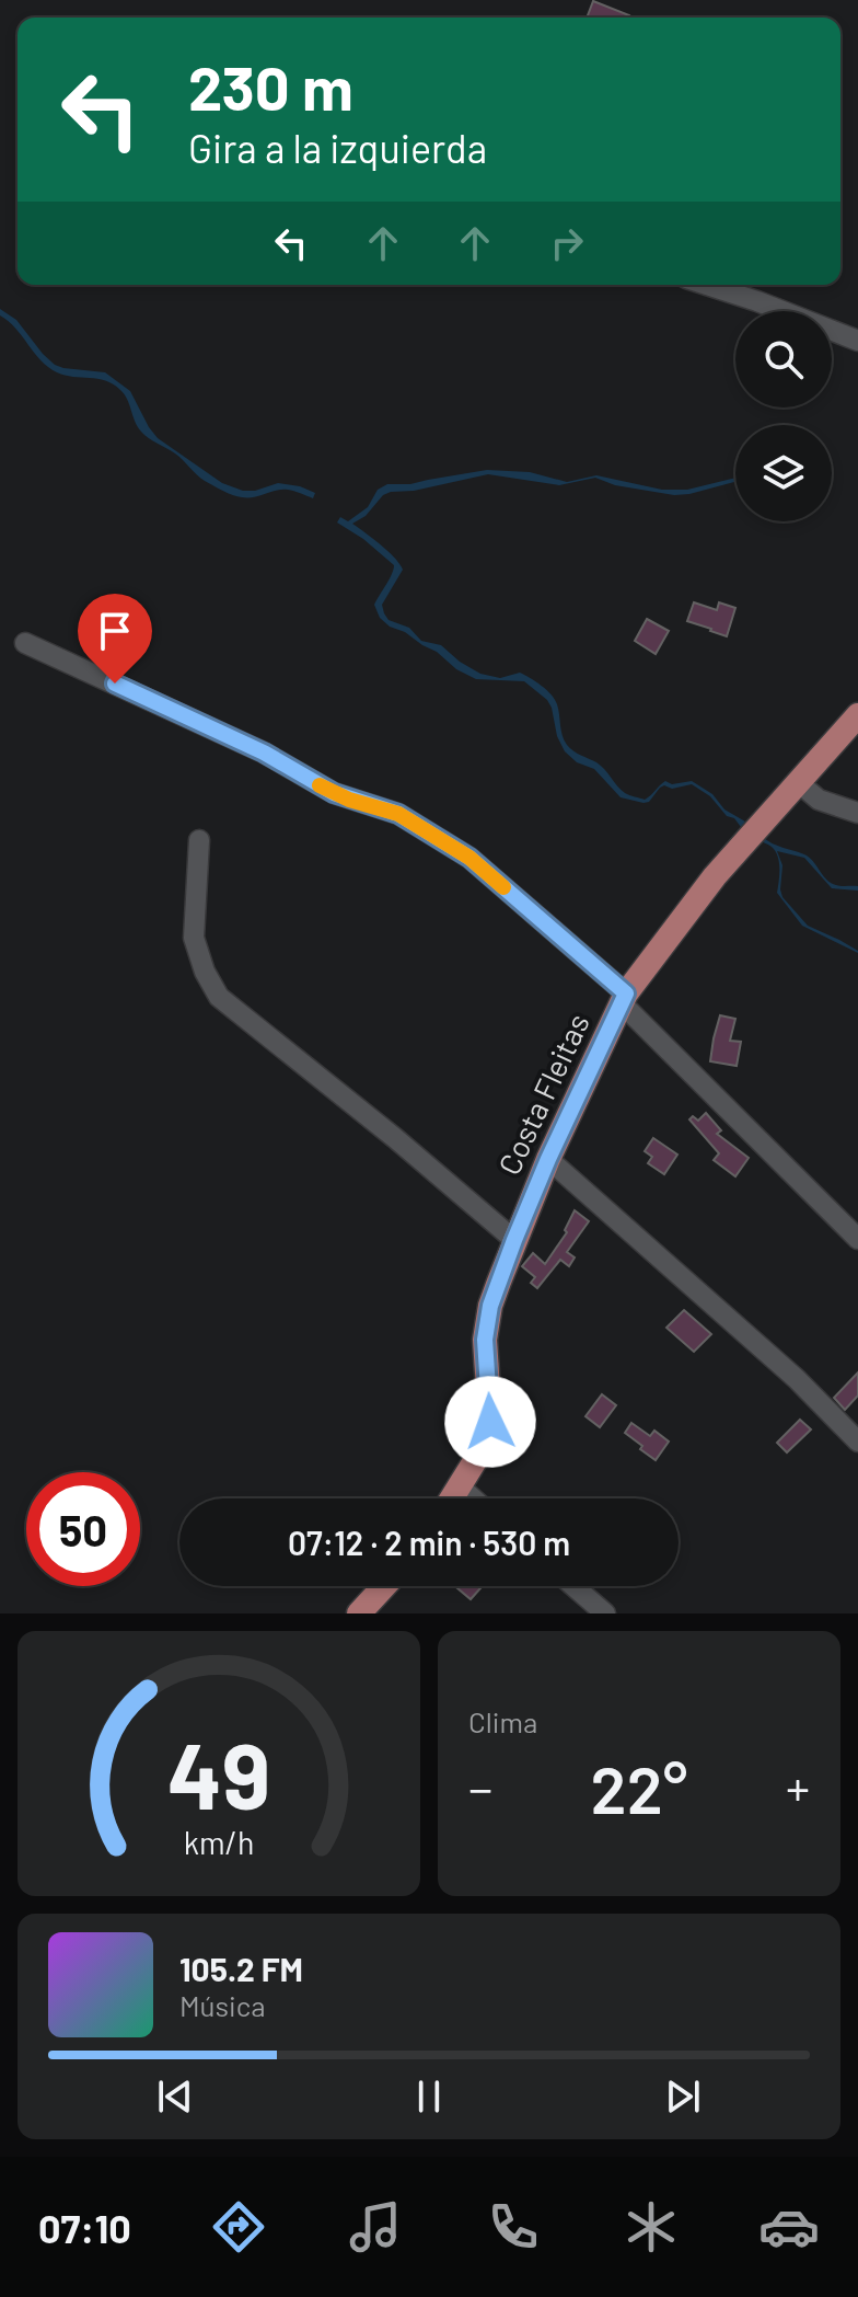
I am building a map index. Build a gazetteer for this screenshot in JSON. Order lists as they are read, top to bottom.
{
  "streets": {
    "main road": ["Costa Fleitas"]
  },
  "page": {
    "turn": ["230 m", "Gira a la izquierda"],
    "limit": "50",
    "trip": "07:12 · 2 min · 530 m",
    "tile": "Clima",
    "heat": ["−", "22°", "+"],
    "song": ["105.2 FM", "Música"],
    "tabs": "07:10",
    "gauge": ["49", "km/h"]
  }
}
